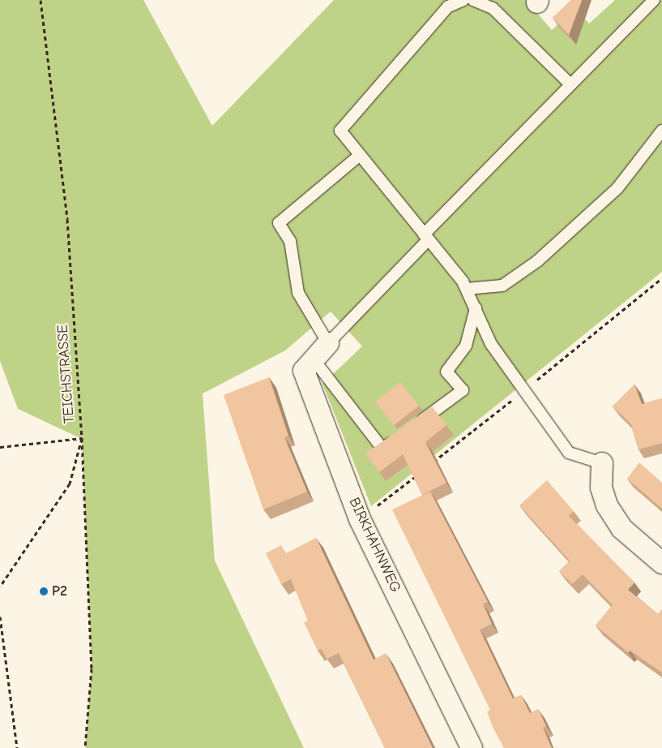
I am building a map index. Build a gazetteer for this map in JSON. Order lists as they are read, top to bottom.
{
  "streets": {
    "street": ["BIRKHAHNWEG"],
    "path": ["TEICHSTRASSE"]
  },
  "places": ["P2"]
}
